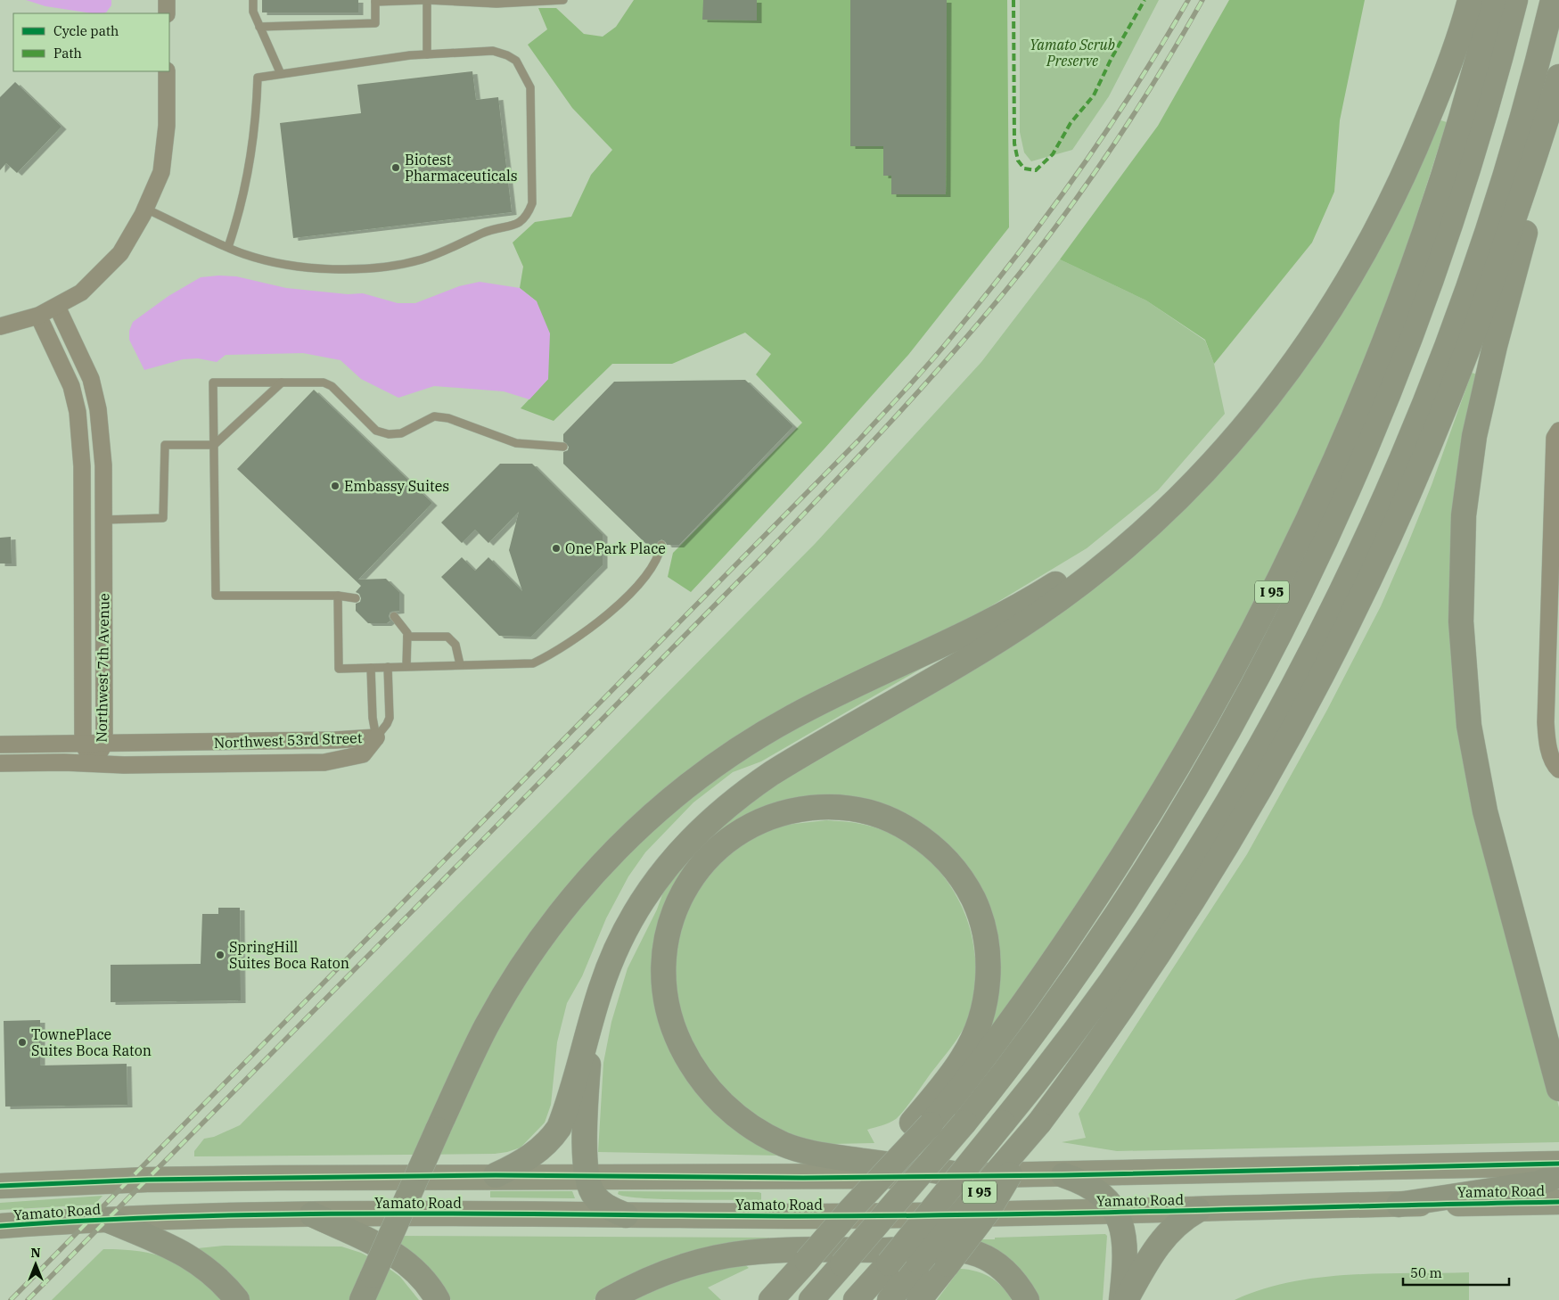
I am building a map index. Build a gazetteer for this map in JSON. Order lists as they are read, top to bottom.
{
  "streets": {
    "highway": ["I 95"],
    "main road": ["Yamato Road"],
    "street": ["Northwest 7th Avenue", "Northwest 53rd Street"]
  },
  "crossings": [
    ["Northwest 7th Avenue", "Northwest 53rd Street"]
  ],
  "parks": ["Yamato Scrub Preserve"],
  "places": [
    "Biotest Pharmaceuticals",
    "Embassy Suites",
    "One Park Place",
    "SpringHill Suites Boca Raton",
    "TownePlace Suites Boca Raton"
  ],
  "legend": ["Cycle path", "Path"],
  "scale_bar": "50 m",
  "north": "top"
}
